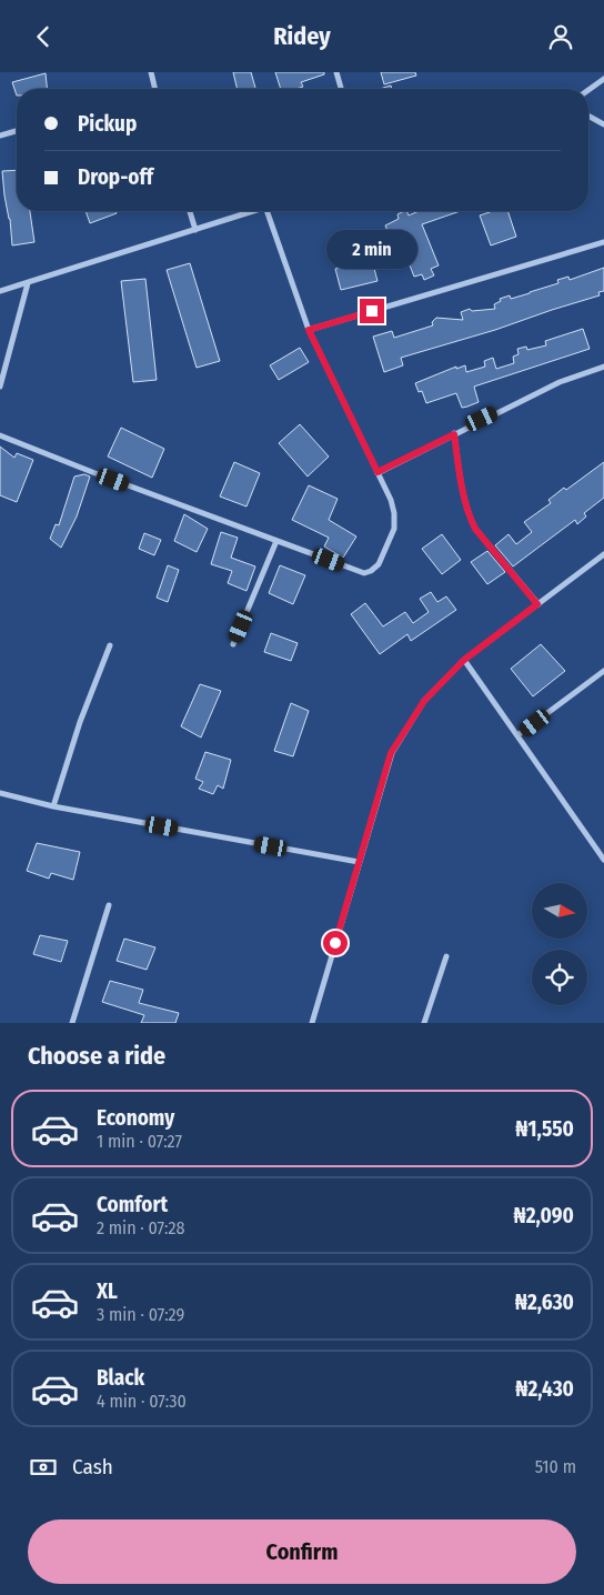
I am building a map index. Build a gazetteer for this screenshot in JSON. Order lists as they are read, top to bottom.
{
  "north": "right",
  "page": {
    "header": "Ridey",
    "banner": ["Pickup", "Drop-off"],
    "bubble": "2 min",
    "heading": "Choose a ride",
    "list": [
      {
        "name": "Economy",
        "note": "1 min · 07:27",
        "value": "₦1,550"
      },
      {
        "name": "Comfort",
        "note": "2 min · 07:28",
        "value": "₦2,090"
      },
      {
        "name": "XL",
        "note": "3 min · 07:29",
        "value": "₦2,630"
      },
      {
        "name": "Black",
        "note": "4 min · 07:30",
        "value": "₦2,430"
      }
    ],
    "pay": ["Cash", "510 m"],
    "buttons": "Confirm"
  }
}
